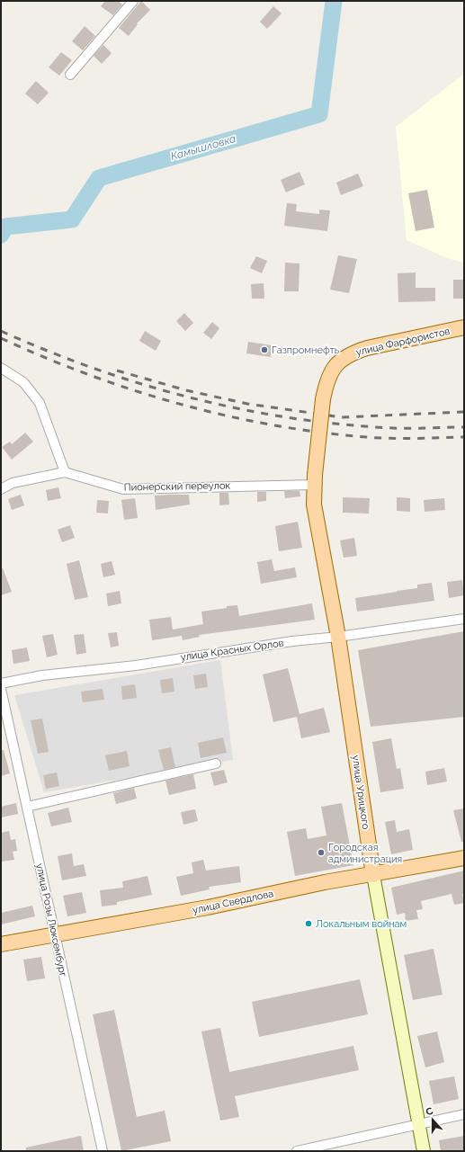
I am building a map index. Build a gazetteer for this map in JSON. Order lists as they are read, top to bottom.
{
  "streets": {
    "main road": ["улица Фарфористов", "улица Урицкого", "улица Свердлова"],
    "street": ["Пионерский переулок", "улица Красных Орлов", "улица Розы Люксембург"]
  },
  "crossings": [
    ["улица Фарфористов", "улица Урицкого"],
    ["Пионерский переулок", "улица Урицкого"],
    ["улица Красных Орлов", "улица Урицкого"],
    ["улица Урицкого", "улица Свердлова"],
    ["улица Свердлова", "улица Розы Люксембург"]
  ],
  "water": ["Камышловка"],
  "places": ["Газпромнефть", "Городская администрация", "Локальным войнам"],
  "north": "top"
}
